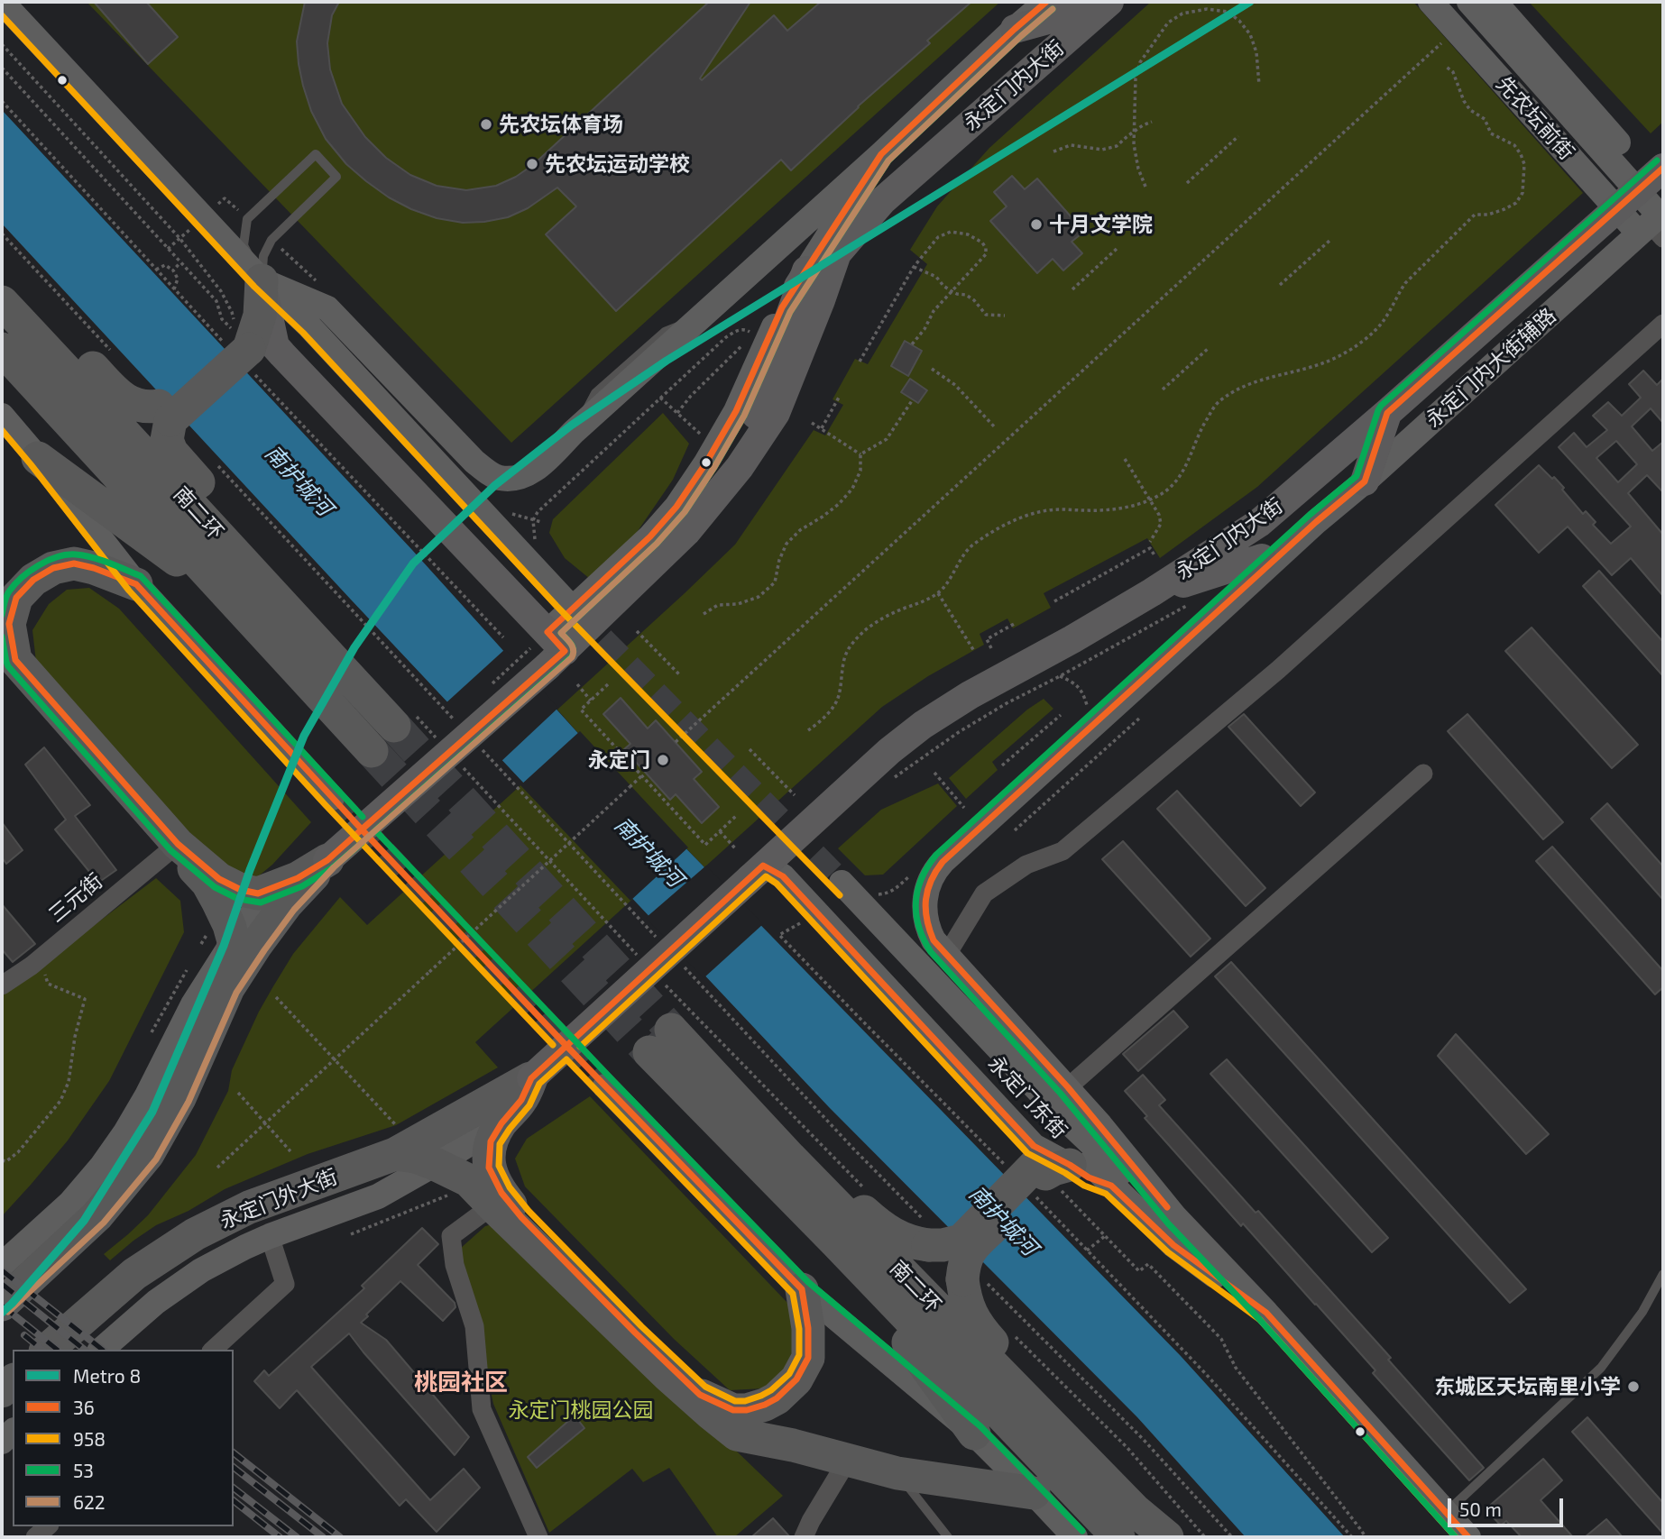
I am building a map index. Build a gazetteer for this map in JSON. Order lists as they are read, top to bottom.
{
  "streets": {
    "highway": ["南二环", "永定门外大街"],
    "main road": ["永定门内大街"],
    "street": [
      "先农坛前街",
      "永定门内大街辅路",
      "三元街",
      "永定门东街"
    ]
  },
  "crossings": [
    ["永定门内大街", "先农坛前街"],
    ["永定门内大街", "永定门内大街辅路"],
    ["永定门内大街", "永定门外大街"],
    ["先农坛前街", "永定门内大街辅路"]
  ],
  "districts": ["桃园社区"],
  "water": ["南护城河"],
  "parks": ["永定门桃园公园"],
  "places": [
    "先农坛体育场",
    "先农坛运动学校",
    "十月文学院",
    "永定门",
    "东城区天坛南里小学"
  ],
  "lines": [
    "metro line 8",
    "transit line 36",
    "transit line 53",
    "transit line 622",
    "transit line 958"
  ],
  "legend": [
    "Metro 8",
    "36",
    "958",
    "53",
    "622"
  ],
  "scale_bar": "50 m"
}
